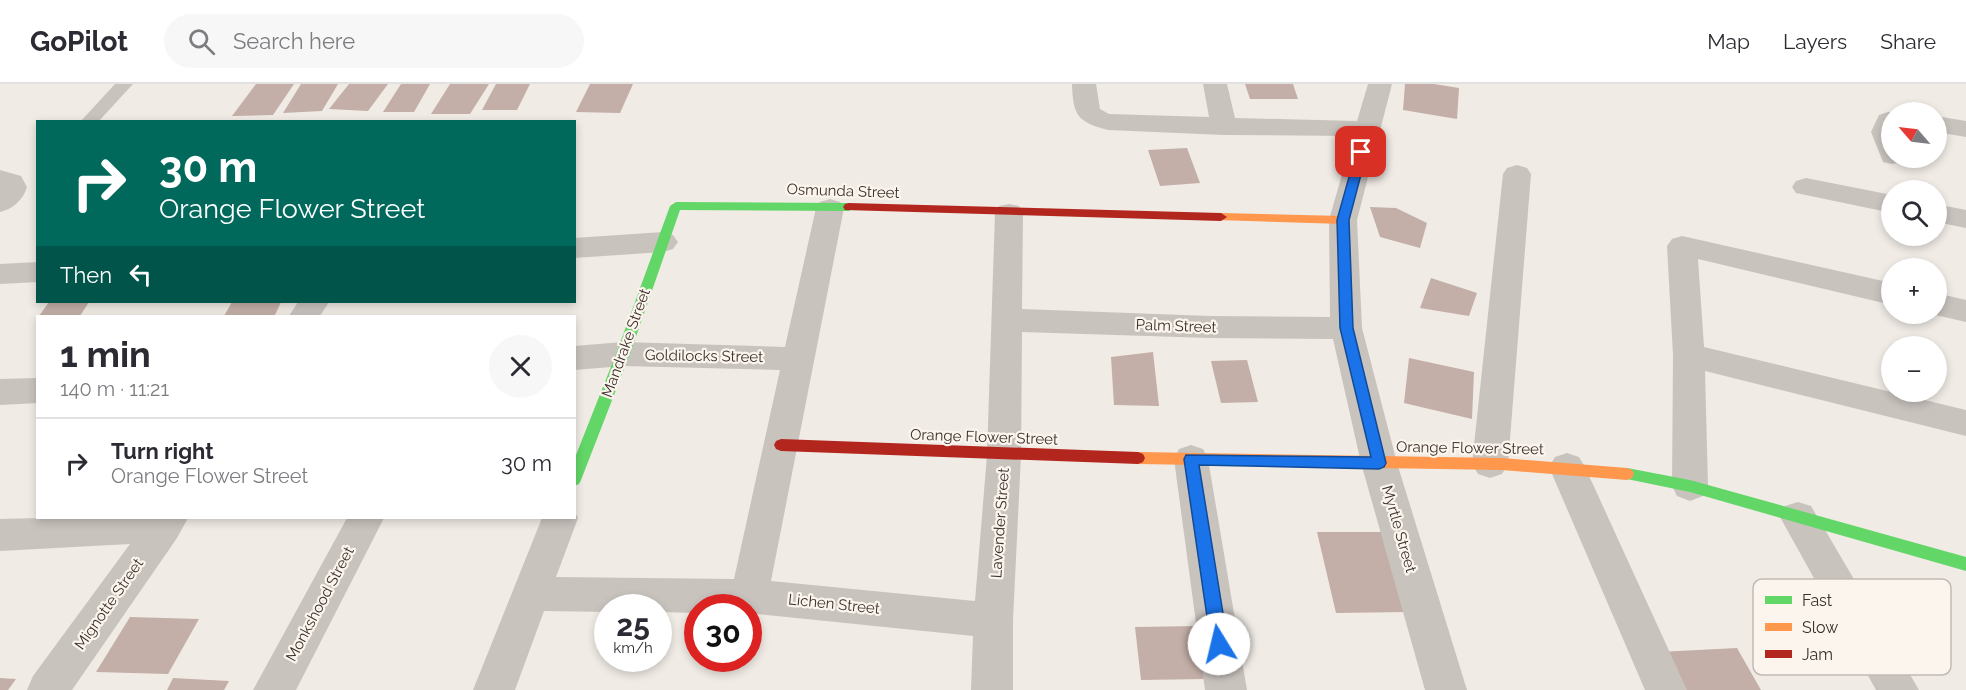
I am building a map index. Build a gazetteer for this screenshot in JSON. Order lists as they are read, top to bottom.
{
  "streets": {
    "street": [
      "Osmunda Street",
      "Palm Street",
      "Mandrake Street",
      "Goldilocks Street",
      "Orange Flower Street",
      "Lavender Street",
      "Myrtle Street",
      "Mignotte Street",
      "Monkshood Street",
      "Lichen Street"
    ]
  },
  "crossings": [
    ["Osmunda Street", "Mandrake Street"],
    ["Osmunda Street", "Lavender Street"],
    ["Osmunda Street", "Myrtle Street"],
    ["Palm Street", "Lavender Street"],
    ["Palm Street", "Myrtle Street"],
    ["Mandrake Street", "Goldilocks Street"],
    ["Orange Flower Street", "Lavender Street"],
    ["Orange Flower Street", "Myrtle Street"],
    ["Lavender Street", "Lichen Street"]
  ],
  "legend": ["Fast", "Slow", "Jam"],
  "north": "top left",
  "page": {
    "header": "GoPilot",
    "search": "Search here",
    "nav": ["Map", "Layers", "Share"],
    "map_buttons": ["+", "−"],
    "turn": ["30 m", "Orange Flower Street"],
    "then": "Then",
    "heading": ["1 min", "140 m · 11:21"],
    "list": [
      {
        "name": "Turn right",
        "note": "Orange Flower Street",
        "value": "30 m"
      }
    ],
    "speed": "25 km/h",
    "limit": "30"
  }
}
